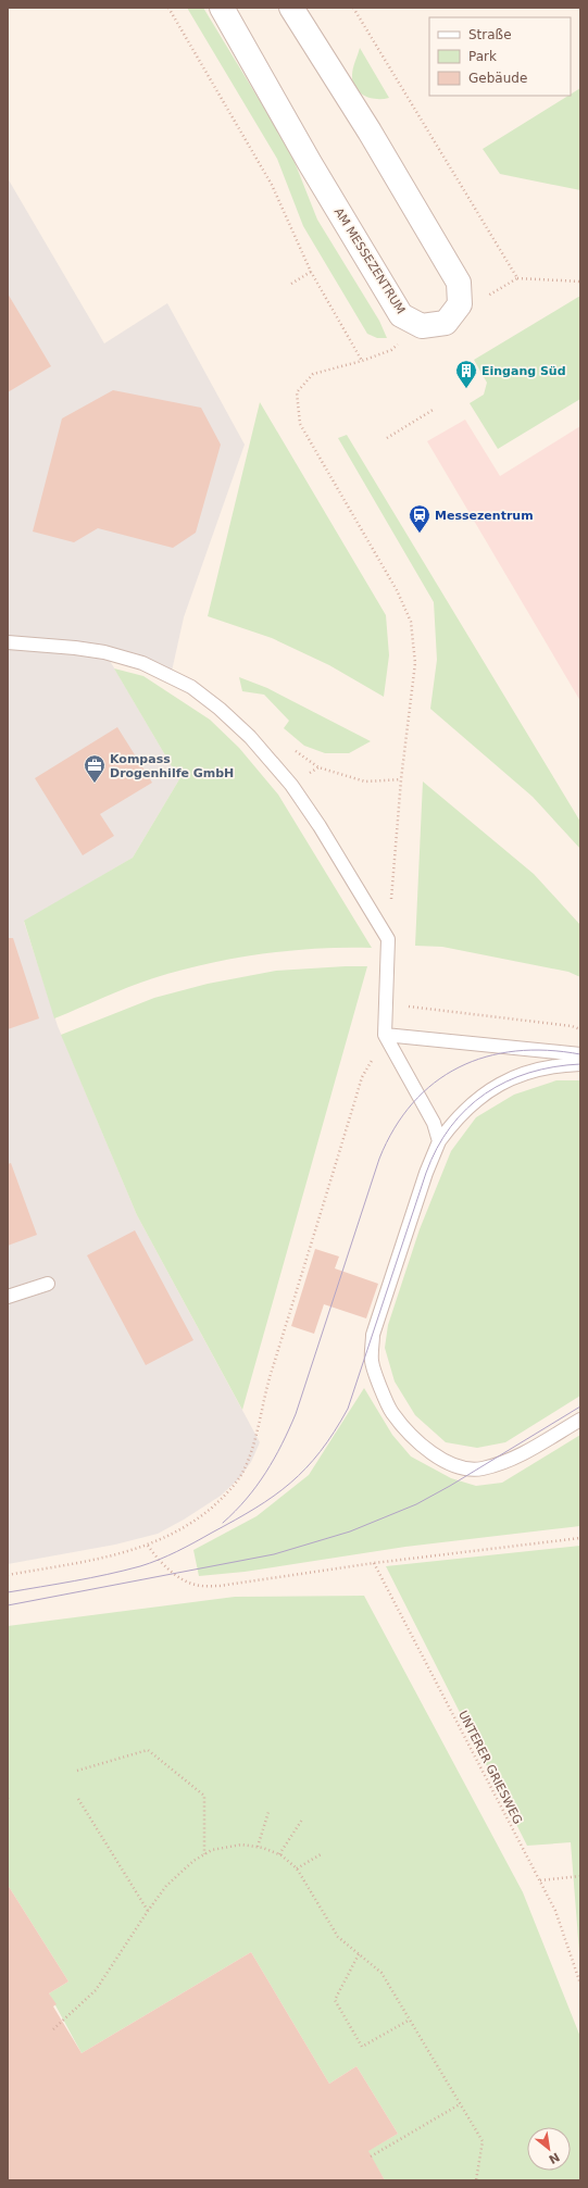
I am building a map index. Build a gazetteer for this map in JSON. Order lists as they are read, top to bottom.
{
  "streets": {
    "street": ["AM MESSEZENTRUM"],
    "path": ["UNTERER GRIESWEG"]
  },
  "places": {
    "building": ["Eingang Süd"],
    "station": ["Messezentrum"],
    "office": ["Kompass Drogenhilfe GmbH"]
  },
  "legend": ["Straße", "Park", "Gebäude"],
  "north": "bottom right"
}
